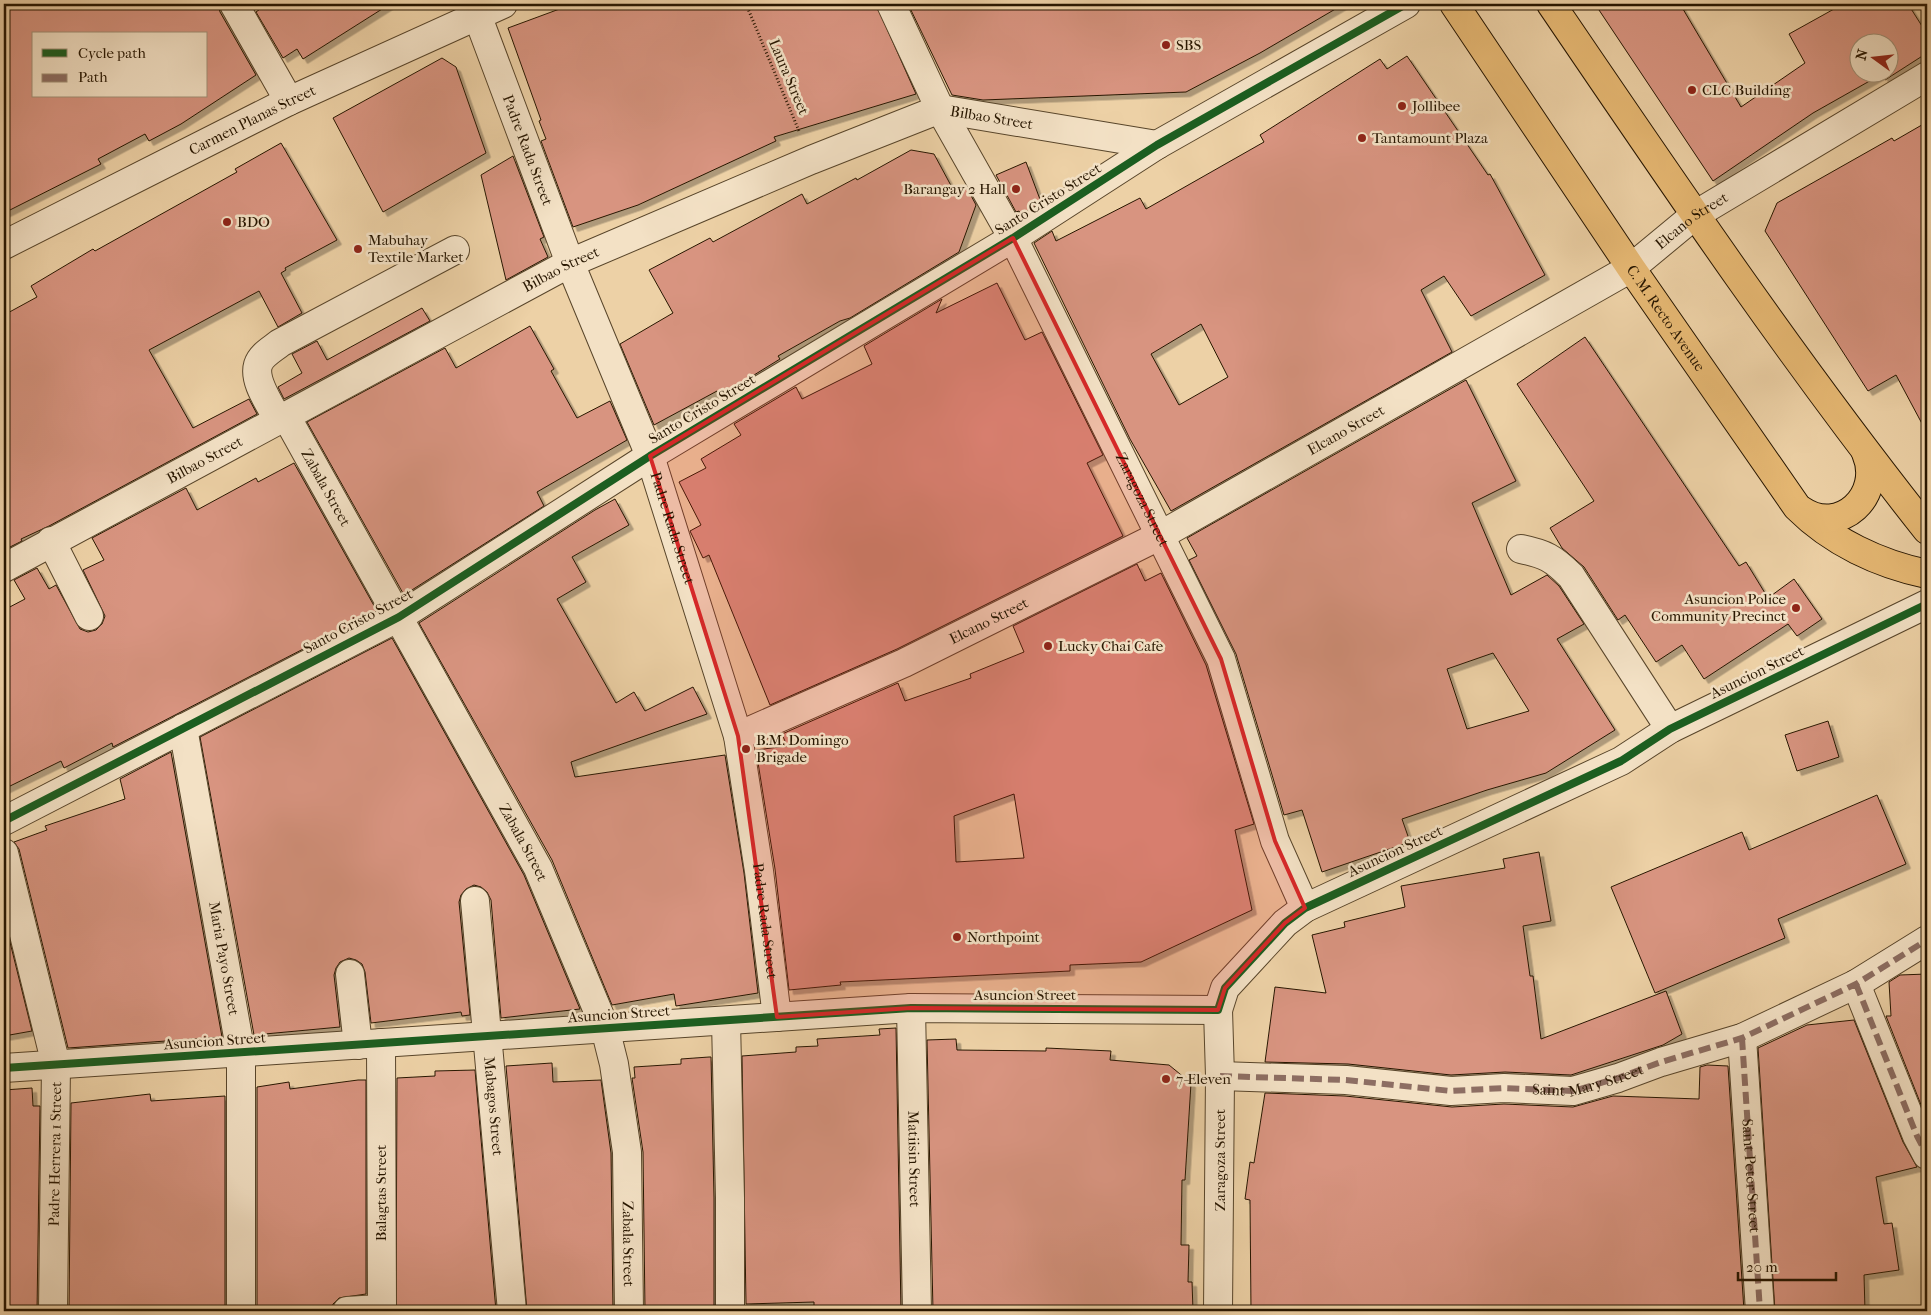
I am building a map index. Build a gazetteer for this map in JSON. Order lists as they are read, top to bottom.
{
  "streets": {
    "main road": ["C. M. Recto Avenue"],
    "street": [
      "Bilbao Street",
      "Carmen Planas Street",
      "Padre Rada Street",
      "Santo Cristo Street",
      "Elcano Street",
      "Zabala Street",
      "Zaragoza Street",
      "Asuncion Street",
      "Maria Payo Street",
      "Saint Mary Street",
      "Mabagos Street",
      "Padre Herrera 1 Street",
      "Matiisin Street",
      "Saint Peter Street",
      "Balagtas Street"
    ],
    "path": ["Laura Street"]
  },
  "crossings": [
    ["Laura Street", "Bilbao Street"],
    ["Bilbao Street", "Padre Rada Street"],
    ["Bilbao Street", "Santo Cristo Street"],
    ["Bilbao Street", "Zabala Street"],
    ["Bilbao Street", "Zaragoza Street"],
    ["Carmen Planas Street", "Padre Rada Street"],
    ["Padre Rada Street", "Santo Cristo Street"],
    ["Padre Rada Street", "Elcano Street"],
    ["Padre Rada Street", "Asuncion Street"],
    ["Santo Cristo Street", "Zabala Street"],
    ["Santo Cristo Street", "Zaragoza Street"],
    ["Santo Cristo Street", "Maria Payo Street"],
    ["Elcano Street", "C. M. Recto Avenue"],
    ["Elcano Street", "Zaragoza Street"],
    ["Zabala Street", "Asuncion Street"],
    ["Zaragoza Street", "Asuncion Street"],
    ["Zaragoza Street", "Saint Mary Street"],
    ["Asuncion Street", "Maria Payo Street"],
    ["Asuncion Street", "Mabagos Street"],
    ["Asuncion Street", "Padre Herrera 1 Street"],
    ["Asuncion Street", "Matiisin Street"],
    ["Asuncion Street", "Balagtas Street"],
    ["Saint Mary Street", "Saint Peter Street"]
  ],
  "places": [
    "SBS",
    "CLC Building",
    "Jollibee",
    "Tantamount Plaza",
    "Barangay 2 Hall",
    "BDO",
    "Mabuhay Textile Market",
    "Asuncion Police Community Precinct",
    "Lucky Chai Cafe",
    "B.M. Domingo Brigade",
    "Northpoint",
    "7-Eleven"
  ],
  "legend": ["Cycle path", "Path"],
  "scale_bar": "20 m",
  "north": "left"
}
